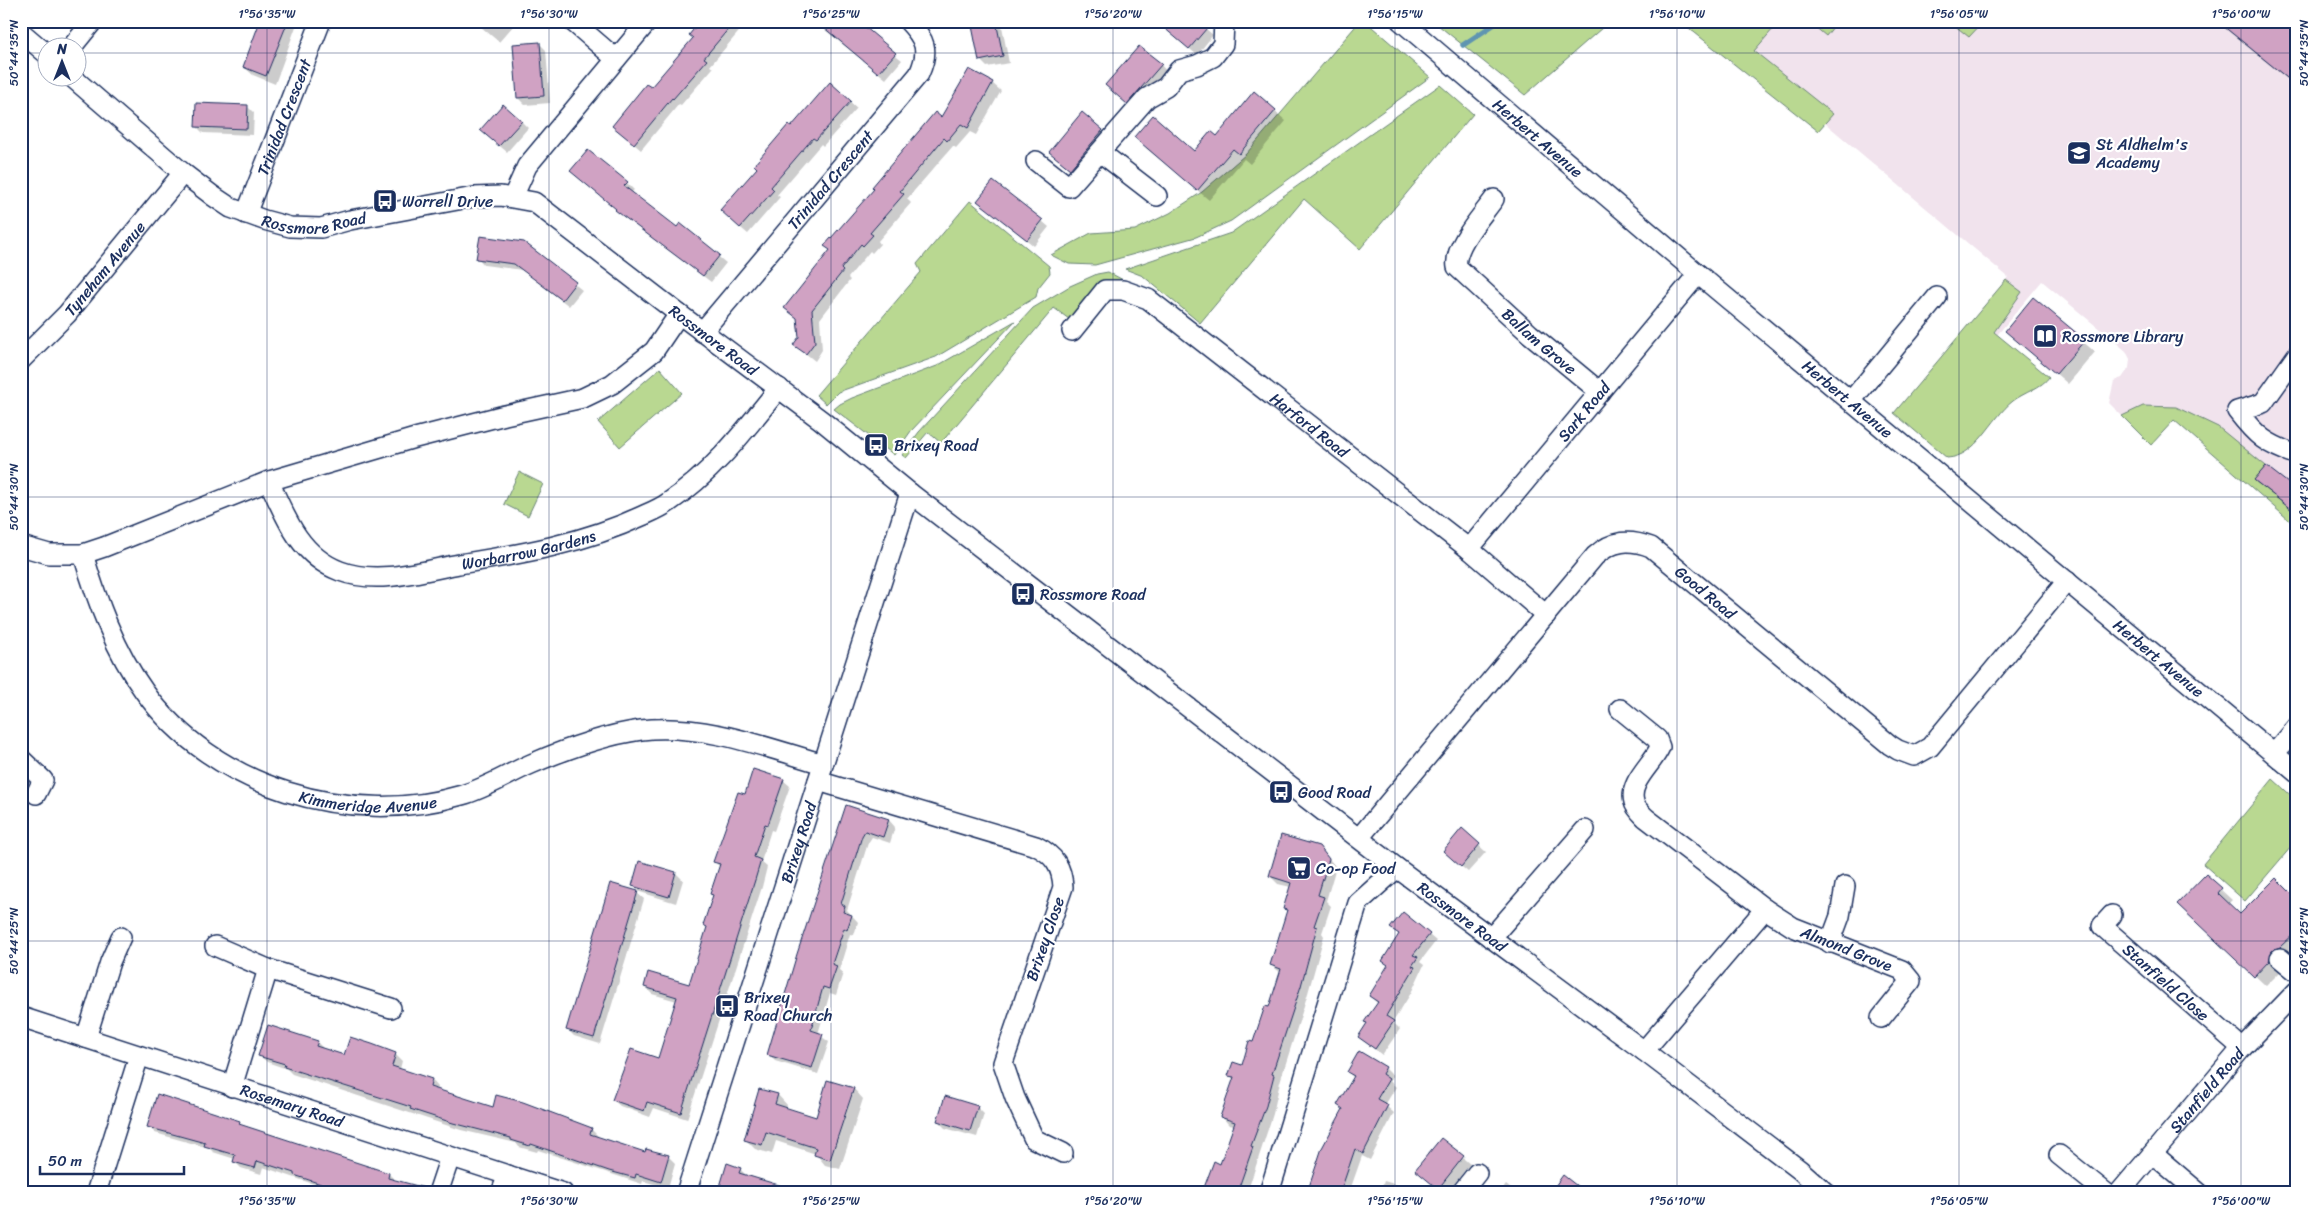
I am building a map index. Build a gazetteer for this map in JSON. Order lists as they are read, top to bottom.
{
  "streets": {
    "street": [
      "Trinidad Crescent",
      "Herbert Avenue",
      "Rossmore Road",
      "Tyneham Avenue",
      "Ballam Grove",
      "Sark Road",
      "Harford Road",
      "Worbarrow Gardens",
      "Good Road",
      "Kimmeridge Avenue",
      "Brixey Road",
      "Brixey Close",
      "Almond Grove",
      "Stanfield Close",
      "Stanfield Road",
      "Rosemary Road"
    ]
  },
  "crossings": [
    ["Trinidad Crescent", "Rossmore Road"],
    ["Herbert Avenue", "Sark Road"],
    ["Herbert Avenue", "Good Road"],
    ["Rossmore Road", "Tyneham Avenue"],
    ["Rossmore Road", "Worbarrow Gardens"],
    ["Rossmore Road", "Good Road"],
    ["Rossmore Road", "Brixey Road"],
    ["Ballam Grove", "Sark Road"],
    ["Sark Road", "Harford Road"],
    ["Harford Road", "Good Road"],
    ["Kimmeridge Avenue", "Brixey Road"],
    ["Kimmeridge Avenue", "Brixey Close"],
    ["Brixey Road", "Brixey Close"],
    ["Stanfield Close", "Stanfield Road"]
  ],
  "places": {
    "school or university": ["St Aldhelm's Academy"],
    "bus stop": [
      "Worrell Drive",
      "Brixey Road",
      "Rossmore Road",
      "Good Road",
      "Brixey Road Church"
    ],
    "library": ["Rossmore Library"],
    "supermarket": ["Co-op Food"]
  },
  "scale_bar": "50 m",
  "north": "top",
  "coordinates": [
    "1°56'35\"W",
    "1°56'30\"W",
    "1°56'25\"W",
    "1°56'20\"W",
    "1°56'15\"W",
    "1°56'10\"W",
    "1°56'05\"W",
    "1°56'00\"W",
    "50°44'35\"N",
    "50°44'30\"N",
    "50°44'25\"N"
  ]
}
